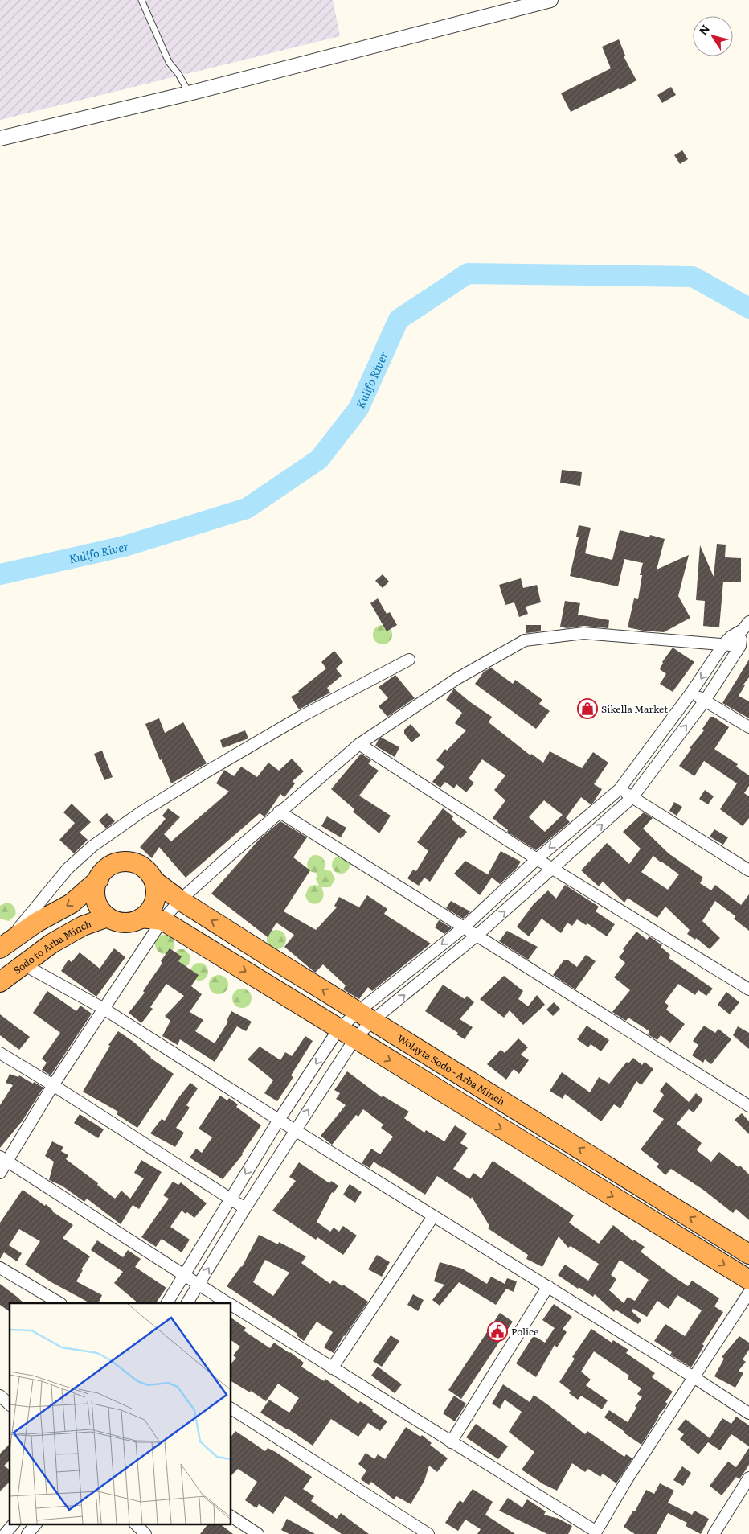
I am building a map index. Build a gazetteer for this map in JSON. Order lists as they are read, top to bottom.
{
  "streets": {
    "highway": ["Sodo to Arba Minch", "Wolayta Sodo - Arba Minch"]
  },
  "crossings": [
    ["Sodo to Arba Minch", "Wolayta Sodo - Arba Minch"]
  ],
  "water": ["Kulifo River"],
  "places": {
    "shop": ["Sikella Market"],
    "public building": ["Police"]
  },
  "north": "top left"
}
